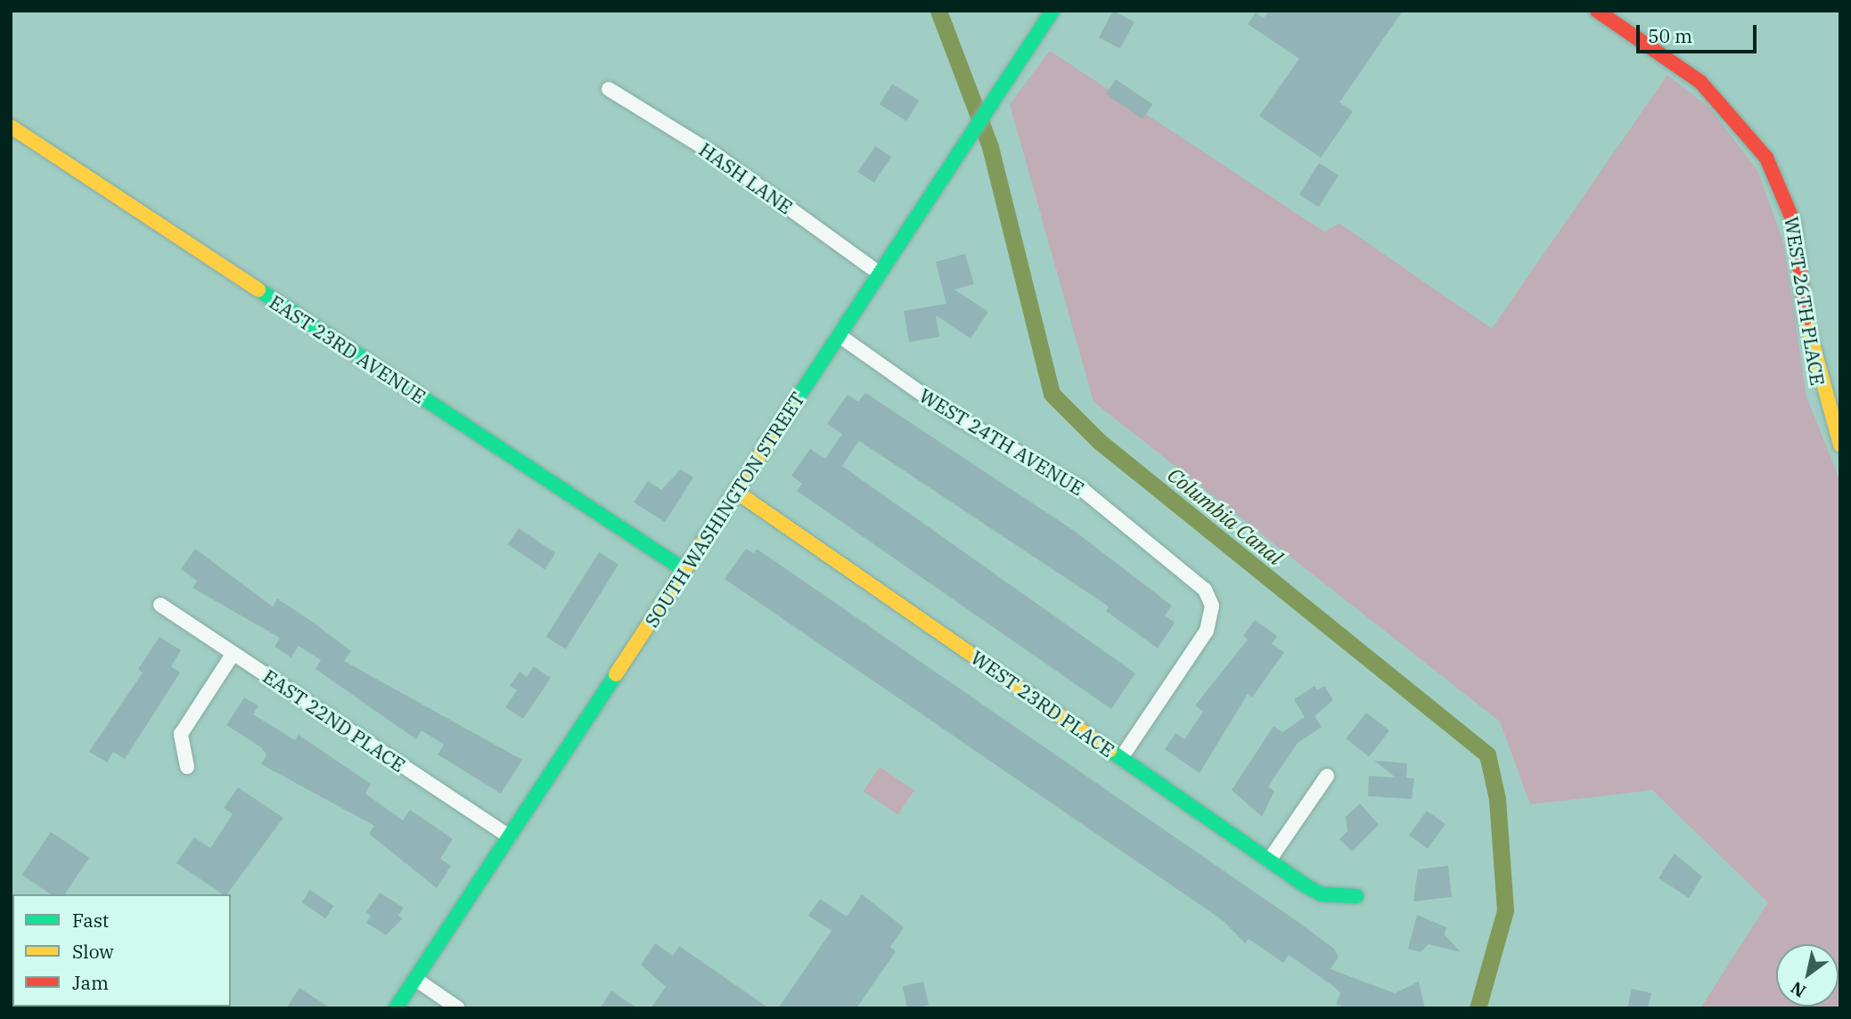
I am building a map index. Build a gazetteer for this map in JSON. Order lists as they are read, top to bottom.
{
  "streets": {
    "main road": [
      "WEST 26TH PLACE",
      "EAST 23RD AVENUE",
      "SOUTH WASHINGTON STREET",
      "WEST 23RD PLACE"
    ],
    "street": ["HASH LANE", "WEST 24TH AVENUE", "EAST 22ND PLACE"]
  },
  "crossings": [
    ["HASH LANE", "SOUTH WASHINGTON STREET"],
    ["EAST 23RD AVENUE", "SOUTH WASHINGTON STREET"],
    ["WEST 24TH AVENUE", "SOUTH WASHINGTON STREET"],
    ["WEST 24TH AVENUE", "WEST 23RD PLACE"],
    ["SOUTH WASHINGTON STREET", "WEST 23RD PLACE"],
    ["SOUTH WASHINGTON STREET", "EAST 22ND PLACE"]
  ],
  "water": ["Columbia Canal"],
  "legend": ["Fast", "Slow", "Jam"],
  "scale_bar": "50 m",
  "north": "bottom left"
}
